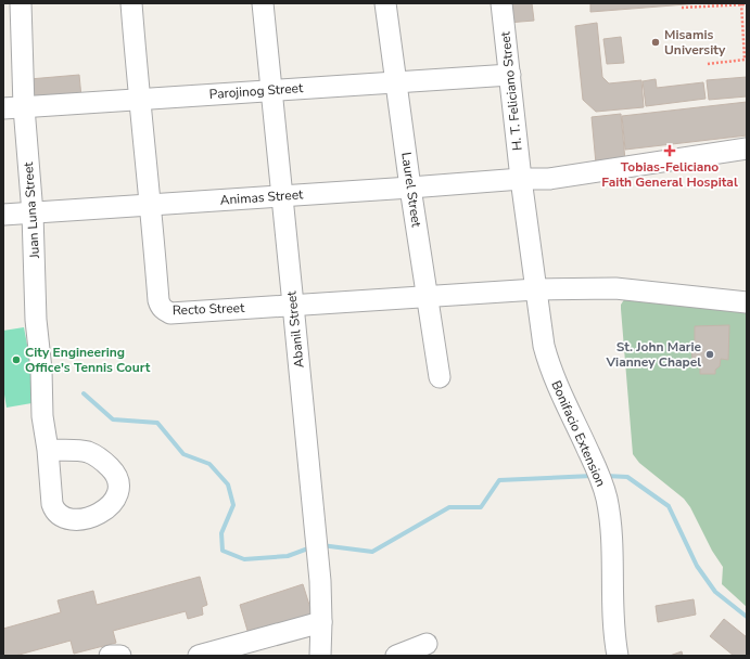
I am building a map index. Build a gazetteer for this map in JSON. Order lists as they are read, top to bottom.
{
  "streets": {
    "street": [
      "Parojinog Street",
      "H. T. Feliciano Street",
      "Laurel Street",
      "Animas Street",
      "Juan Luna Street",
      "Recto Street",
      "Abanil Street",
      "Bonifacio Extension"
    ]
  },
  "crossings": [
    ["Parojinog Street", "H. T. Feliciano Street"],
    ["Parojinog Street", "Laurel Street"],
    ["Parojinog Street", "Juan Luna Street"],
    ["Parojinog Street", "Recto Street"],
    ["Parojinog Street", "Abanil Street"],
    ["H. T. Feliciano Street", "Animas Street"],
    ["H. T. Feliciano Street", "Recto Street"],
    ["H. T. Feliciano Street", "Bonifacio Extension"],
    ["Laurel Street", "Animas Street"],
    ["Laurel Street", "Recto Street"],
    ["Animas Street", "Juan Luna Street"],
    ["Animas Street", "Recto Street"],
    ["Animas Street", "Abanil Street"],
    ["Recto Street", "Abanil Street"],
    ["Recto Street", "Bonifacio Extension"]
  ],
  "places": {
    "other": ["Misamis University", "St. John Marie Vianney Chapel", "City Engineering Office's Tennis Court"],
    "health": ["Tobias-Feliciano Faith General Hospital"]
  }
}
